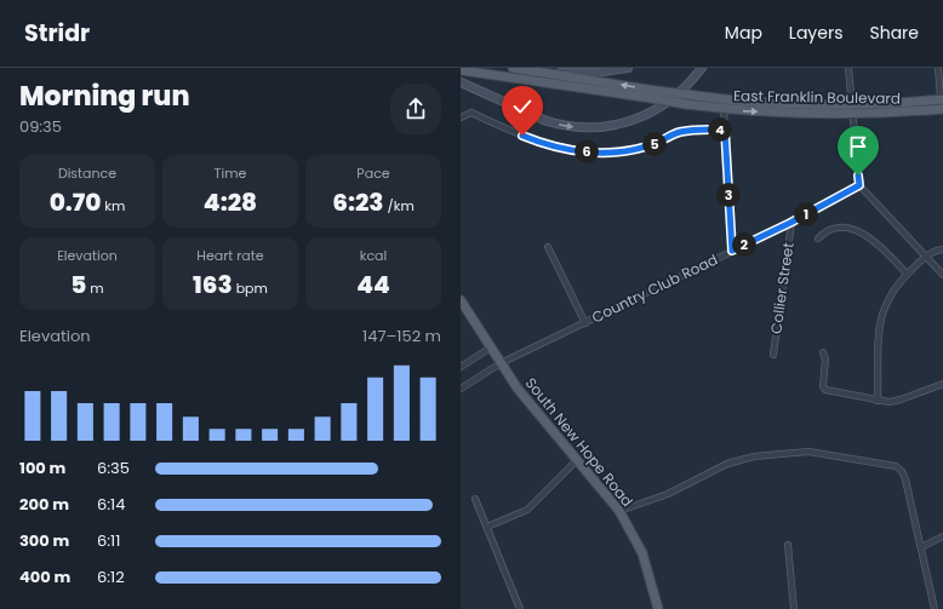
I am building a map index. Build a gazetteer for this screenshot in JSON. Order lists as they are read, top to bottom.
{
  "streets": {
    "main road": ["East Franklin Boulevard", "South New Hope Road"],
    "street": ["Country Club Road", "Collier Street"]
  },
  "crossings": [
    ["Country Club Road", "Collier Street"],
    ["Country Club Road", "South New Hope Road"]
  ],
  "page": {
    "header": "Stridr",
    "nav": ["Map", "Layers", "Share"],
    "heading": ["Morning run", "09:35"],
    "pins": [
      "4",
      "5",
      "6",
      "3",
      "1",
      "2"
    ],
    "stats": [
      ["Distance", "0.70 km"],
      ["Time", "4:28"],
      ["Pace", "6:23 /km"],
      ["Elevation", "5 m"],
      ["Heart rate", "163 bpm"],
      ["kcal", "44"]
    ],
    "chart": ["Elevation", "147–152 m"],
    "list": [
      {
        "name": "100 m",
        "note": "6:35"
      },
      {
        "name": "200 m",
        "note": "6:14"
      },
      {
        "name": "300 m",
        "note": "6:11"
      },
      {
        "name": "400 m",
        "note": "6:12"
      }
    ]
  }
}
